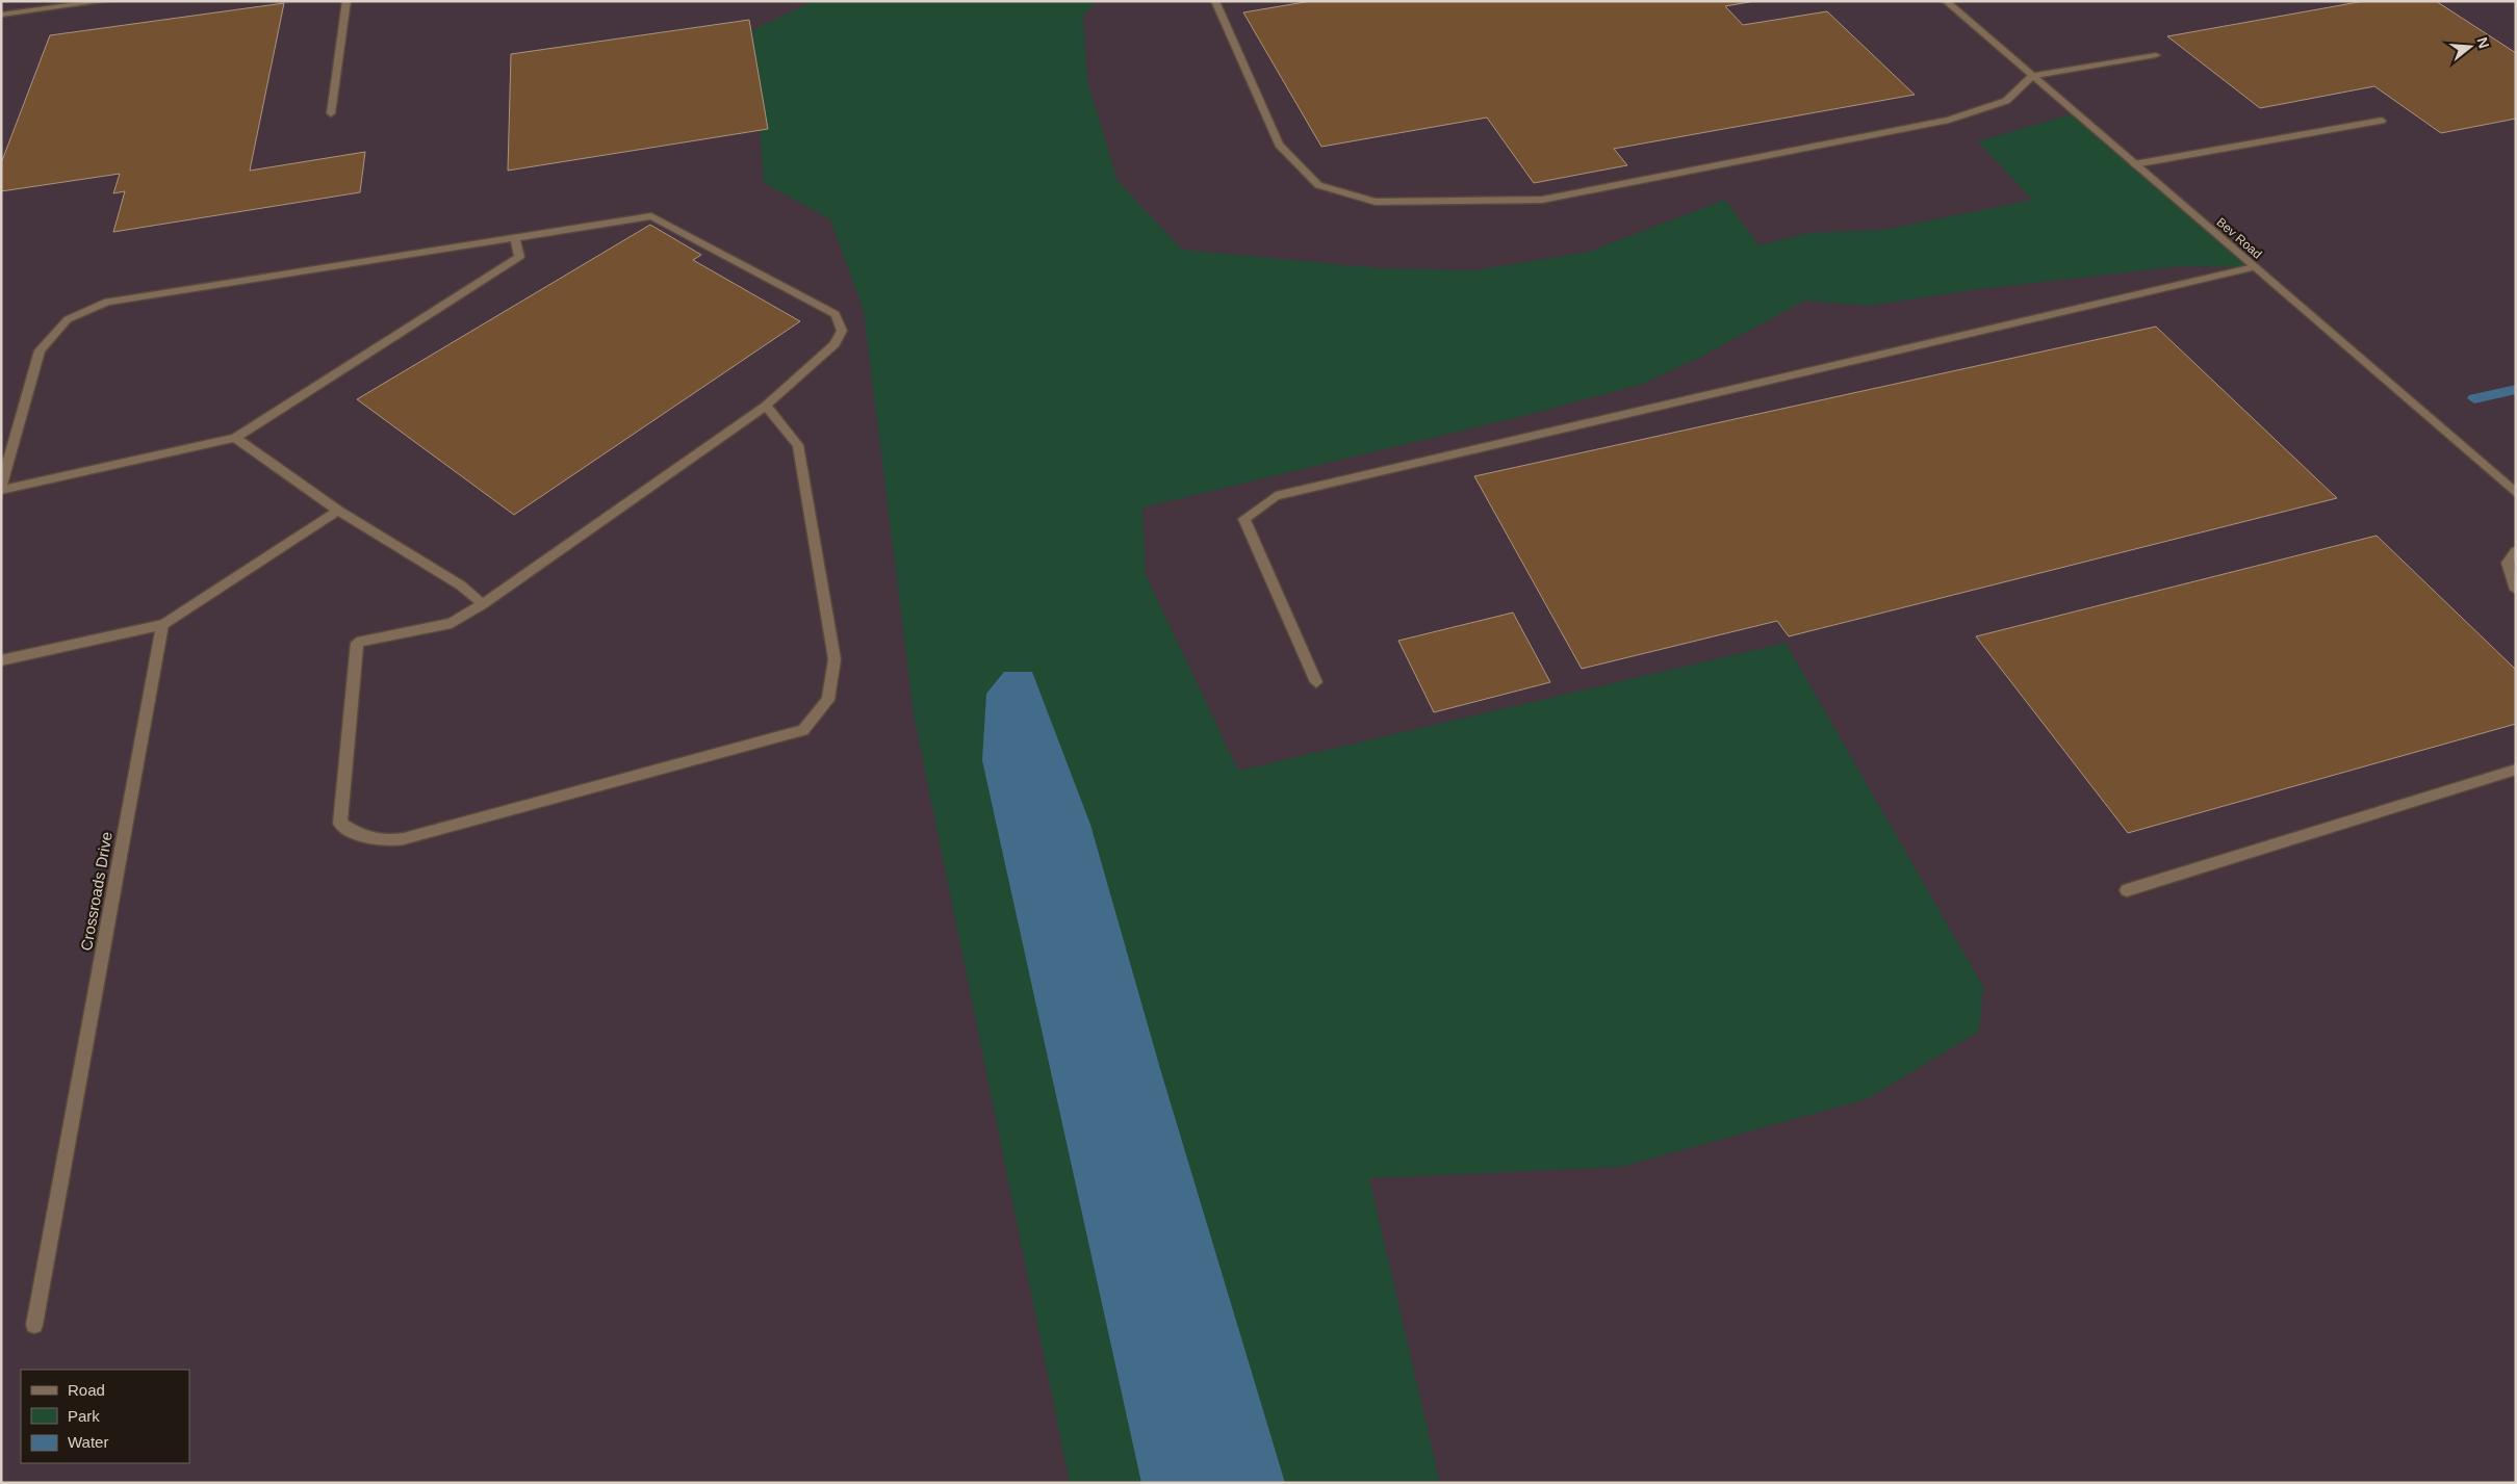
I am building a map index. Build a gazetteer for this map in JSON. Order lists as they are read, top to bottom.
{
  "streets": {
    "street": ["Bev Road", "Crossroads Drive"]
  },
  "legend": ["Road", "Park", "Water"],
  "north": "right"
}
